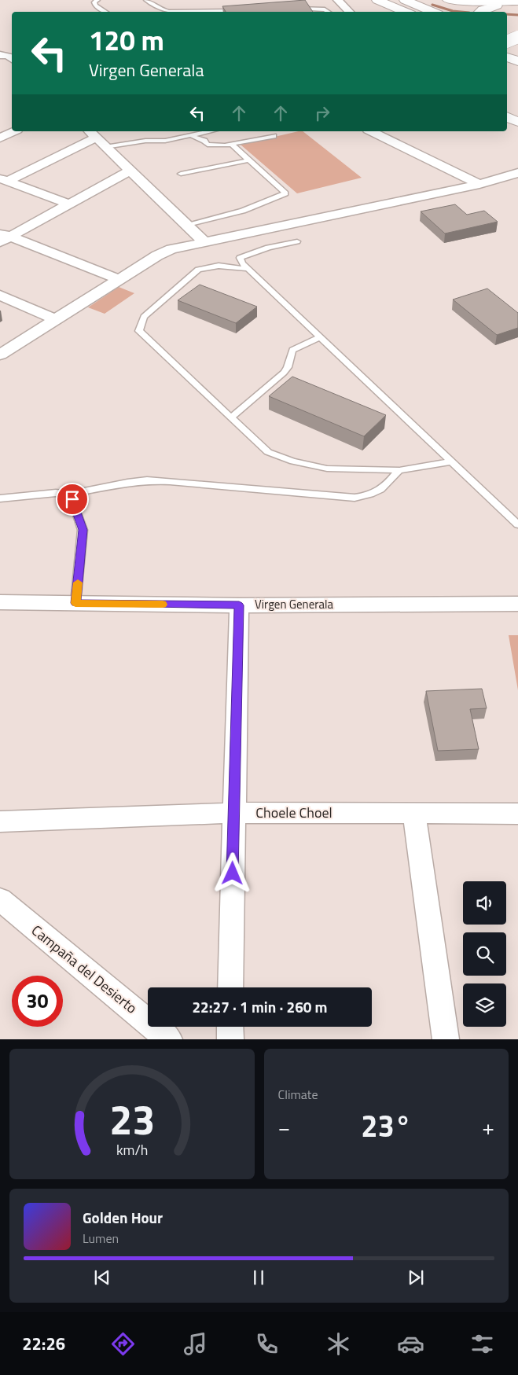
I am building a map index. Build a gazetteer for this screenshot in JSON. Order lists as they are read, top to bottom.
{
  "streets": {
    "street": ["Virgen Generala", "Choele Choel", "Campaña del Desierto"]
  },
  "page": {
    "turn": ["120 m", "Virgen Generala"],
    "limit": "30",
    "trip": "22:27 · 1 min · 260 m",
    "tile": "Climate",
    "heat": ["−", "23°", "+"],
    "song": ["Golden Hour", "Lumen"],
    "tabs": "22:26",
    "gauge": ["23", "km/h"]
  }
}
